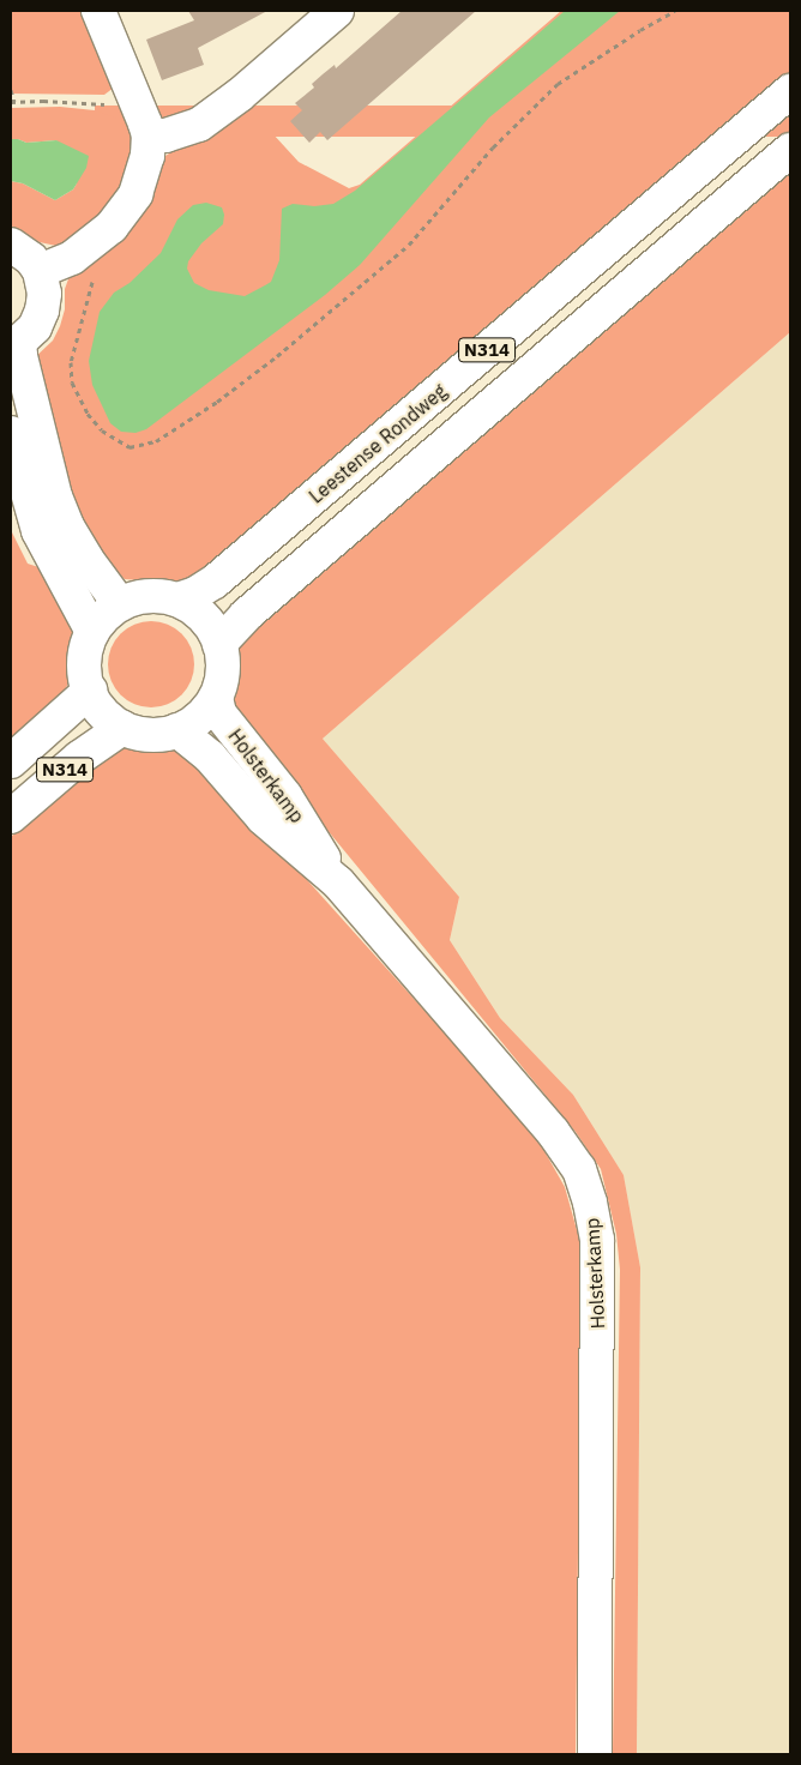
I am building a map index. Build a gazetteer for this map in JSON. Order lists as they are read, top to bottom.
{
  "streets": {
    "street": ["N314", "Leestense Rondweg", "Holsterkamp"]
  },
  "crossings": [
    ["N314", "Leestense Rondweg"],
    ["N314", "Holsterkamp"],
    ["Leestense Rondweg", "Holsterkamp"]
  ]
}
